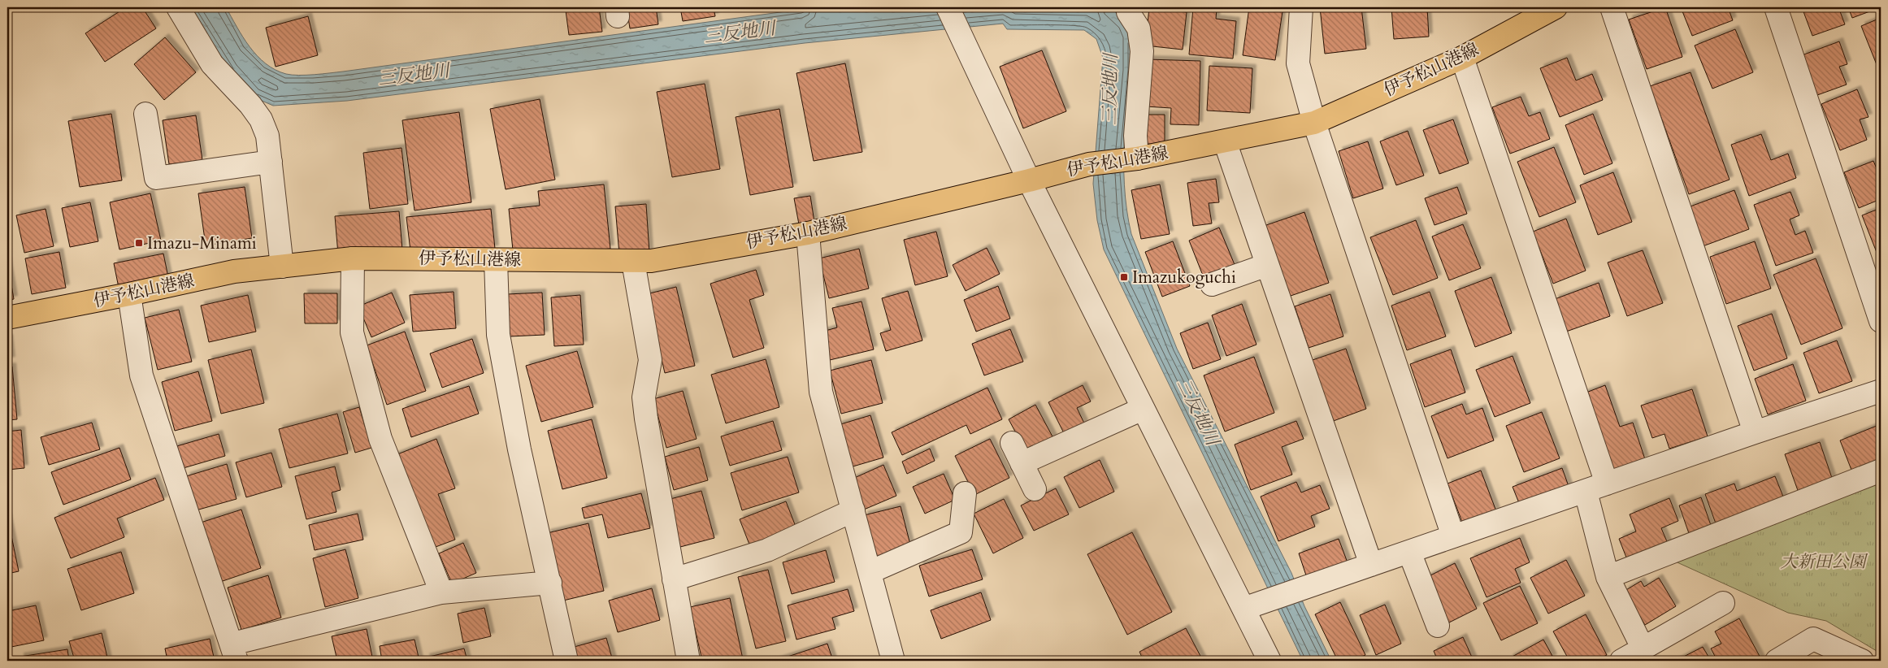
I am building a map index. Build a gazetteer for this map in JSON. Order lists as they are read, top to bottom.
{
  "streets": {
    "main road": ["伊予松山港線"]
  },
  "water": ["三反地川"],
  "parks": ["大新田公園"],
  "places": {
    "transit": ["Imazu-Minami", "Imazukoguchi"]
  }
}
